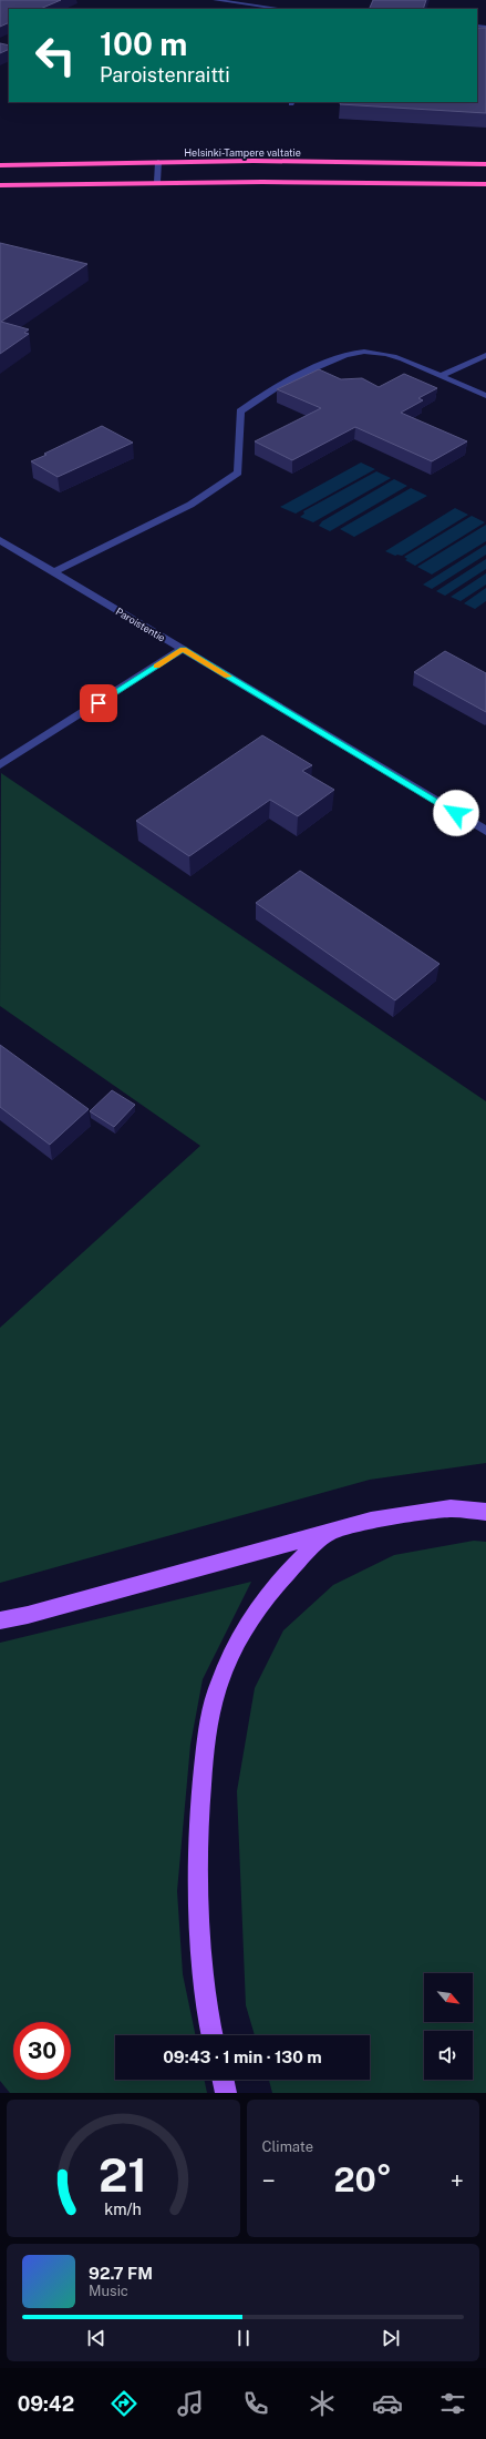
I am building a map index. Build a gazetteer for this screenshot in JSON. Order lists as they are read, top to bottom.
{
  "streets": {
    "highway": ["Helsinki-Tampere valtatie"],
    "street": ["Paroistentie"]
  },
  "north": "bottom right",
  "page": {
    "turn": ["100 m", "Paroistenraitti"],
    "limit": "30",
    "trip": "09:43 · 1 min · 130 m",
    "tile": "Climate",
    "heat": ["−", "20°", "+"],
    "song": ["92.7 FM", "Music"],
    "tabs": "09:42",
    "gauge": ["21", "km/h"]
  }
}
